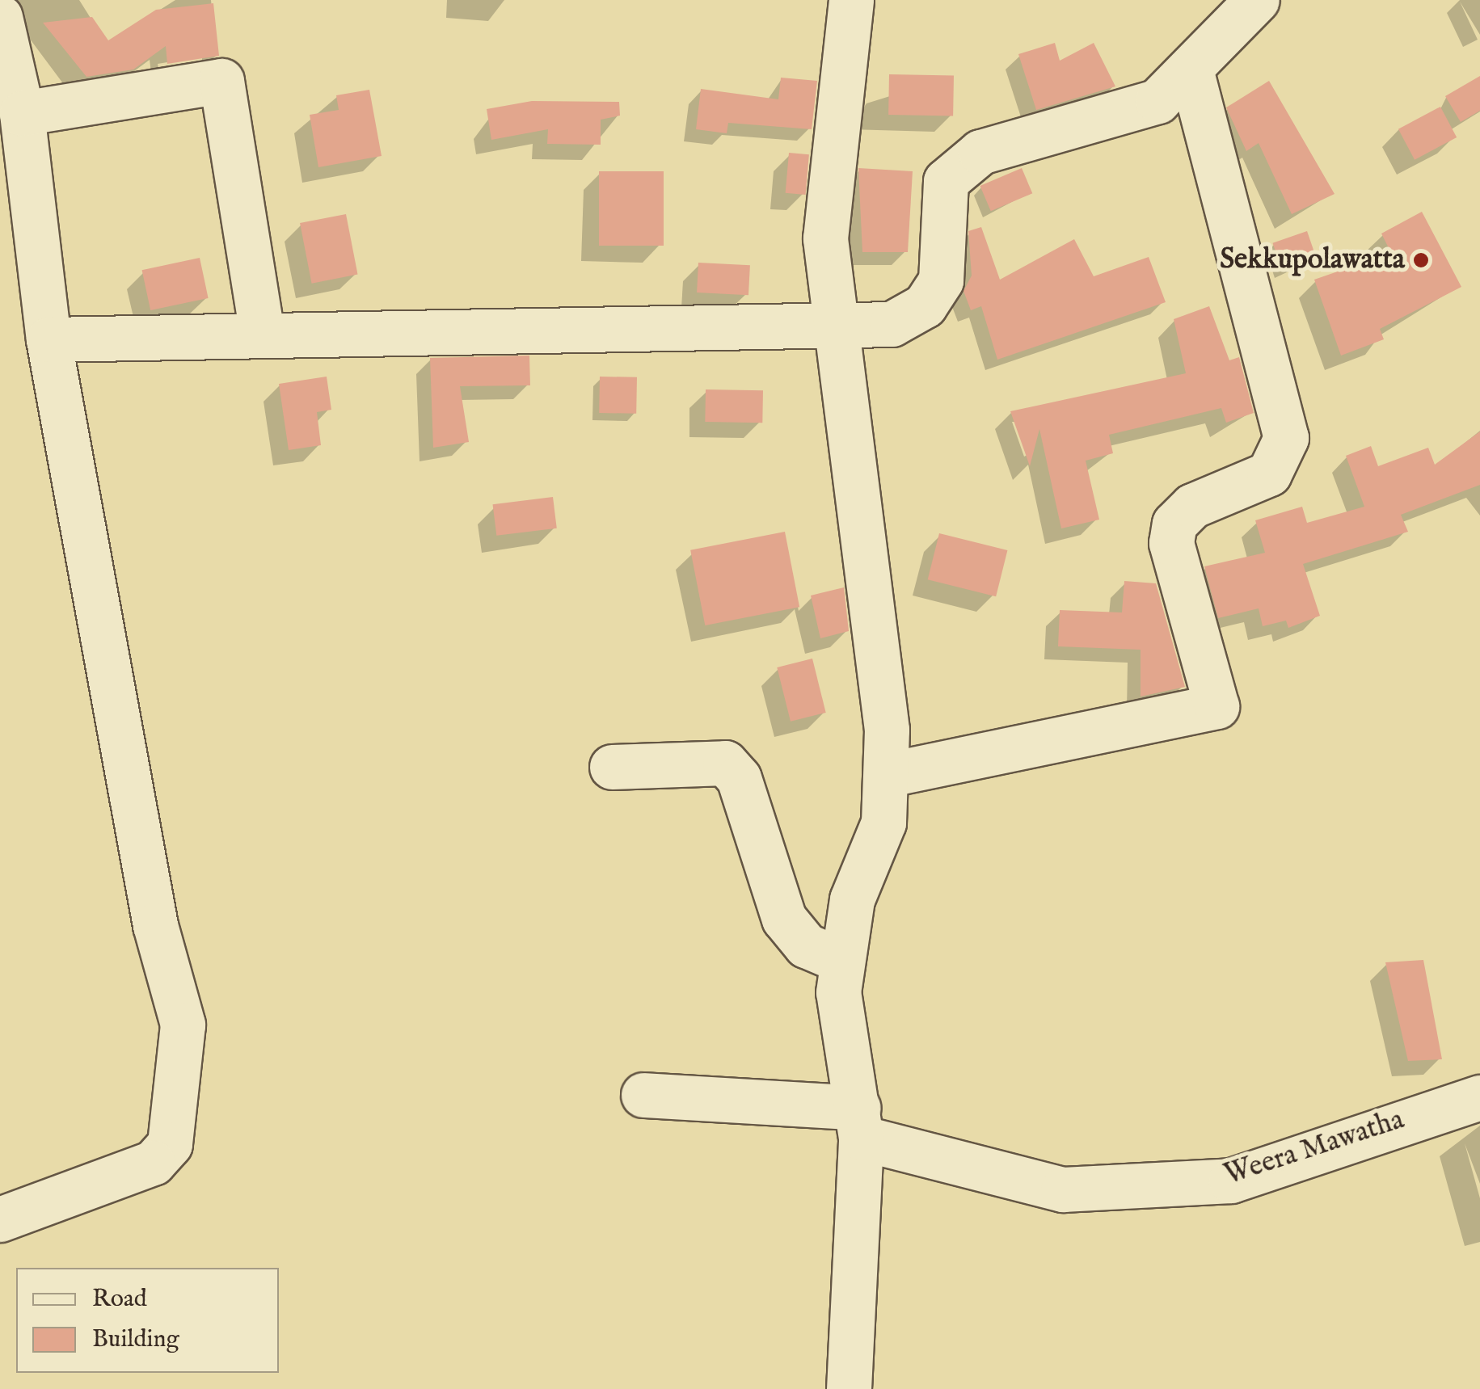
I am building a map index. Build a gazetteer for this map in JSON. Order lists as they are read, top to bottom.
{
  "streets": {
    "street": ["Weera Mawatha"]
  },
  "places": ["Sekkupolawatta"],
  "legend": ["Road", "Building"]
}
